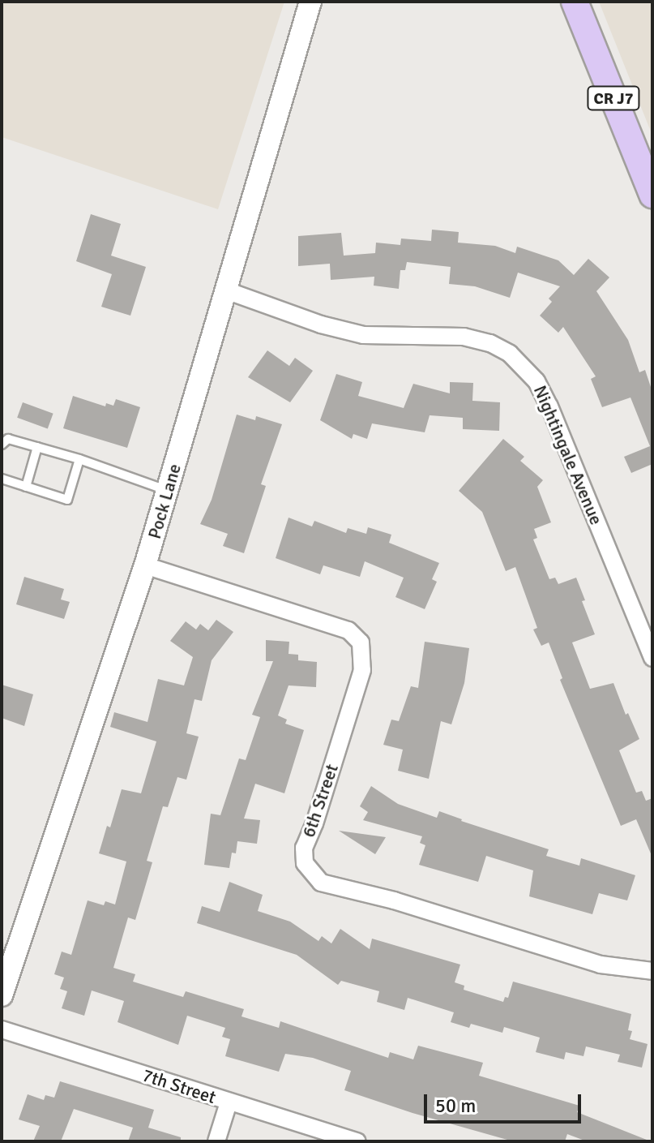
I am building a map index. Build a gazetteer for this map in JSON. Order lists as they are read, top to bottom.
{
  "streets": {
    "main road": ["CR J7"],
    "street": [
      "Nightingale Avenue",
      "Pock Lane",
      "6th Street",
      "7th Street"
    ]
  },
  "crossings": [
    ["Nightingale Avenue", "Pock Lane"],
    ["Pock Lane", "6th Street"]
  ],
  "scale_bar": "50 m"
}
